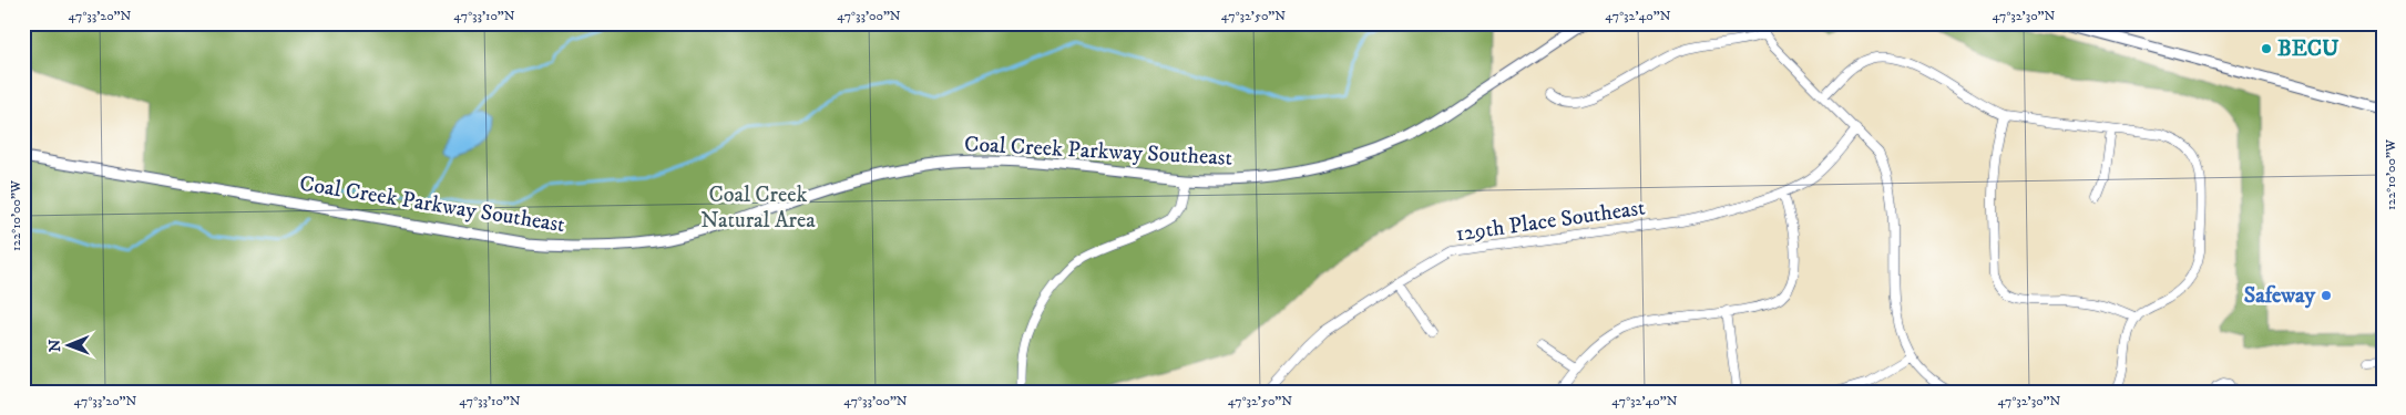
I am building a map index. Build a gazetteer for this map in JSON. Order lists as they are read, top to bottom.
{
  "streets": {
    "main road": ["Coal Creek Parkway Southeast"],
    "street": ["129th Place Southeast"]
  },
  "parks": ["Coal Creek Natural Area"],
  "places": ["BECU", "Safeway"],
  "north": "left",
  "coordinates": [
    "47°33'20\"N",
    "47°33'10\"N",
    "47°33'00\"N",
    "47°32'50\"N",
    "47°32'40\"N",
    "47°32'30\"N",
    "122°10'00\"W"
  ]
}
